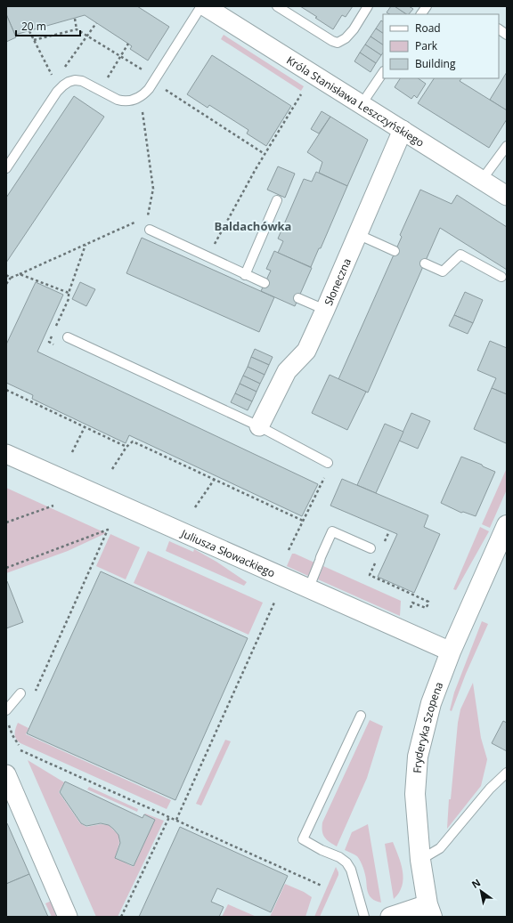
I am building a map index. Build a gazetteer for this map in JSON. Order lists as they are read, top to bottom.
{
  "streets": {
    "street": [
      "Króla Stanisława Leszczyńskiego",
      "Słoneczna",
      "Juliusza Słowackiego",
      "Fryderyka Szopena"
    ]
  },
  "crossings": [
    ["Króla Stanisława Leszczyńskiego", "Słoneczna"],
    ["Juliusza Słowackiego", "Fryderyka Szopena"]
  ],
  "districts": ["Baldachówka"],
  "legend": ["Road", "Park", "Building"],
  "scale_bar": "20 m",
  "north": "top left"
}
